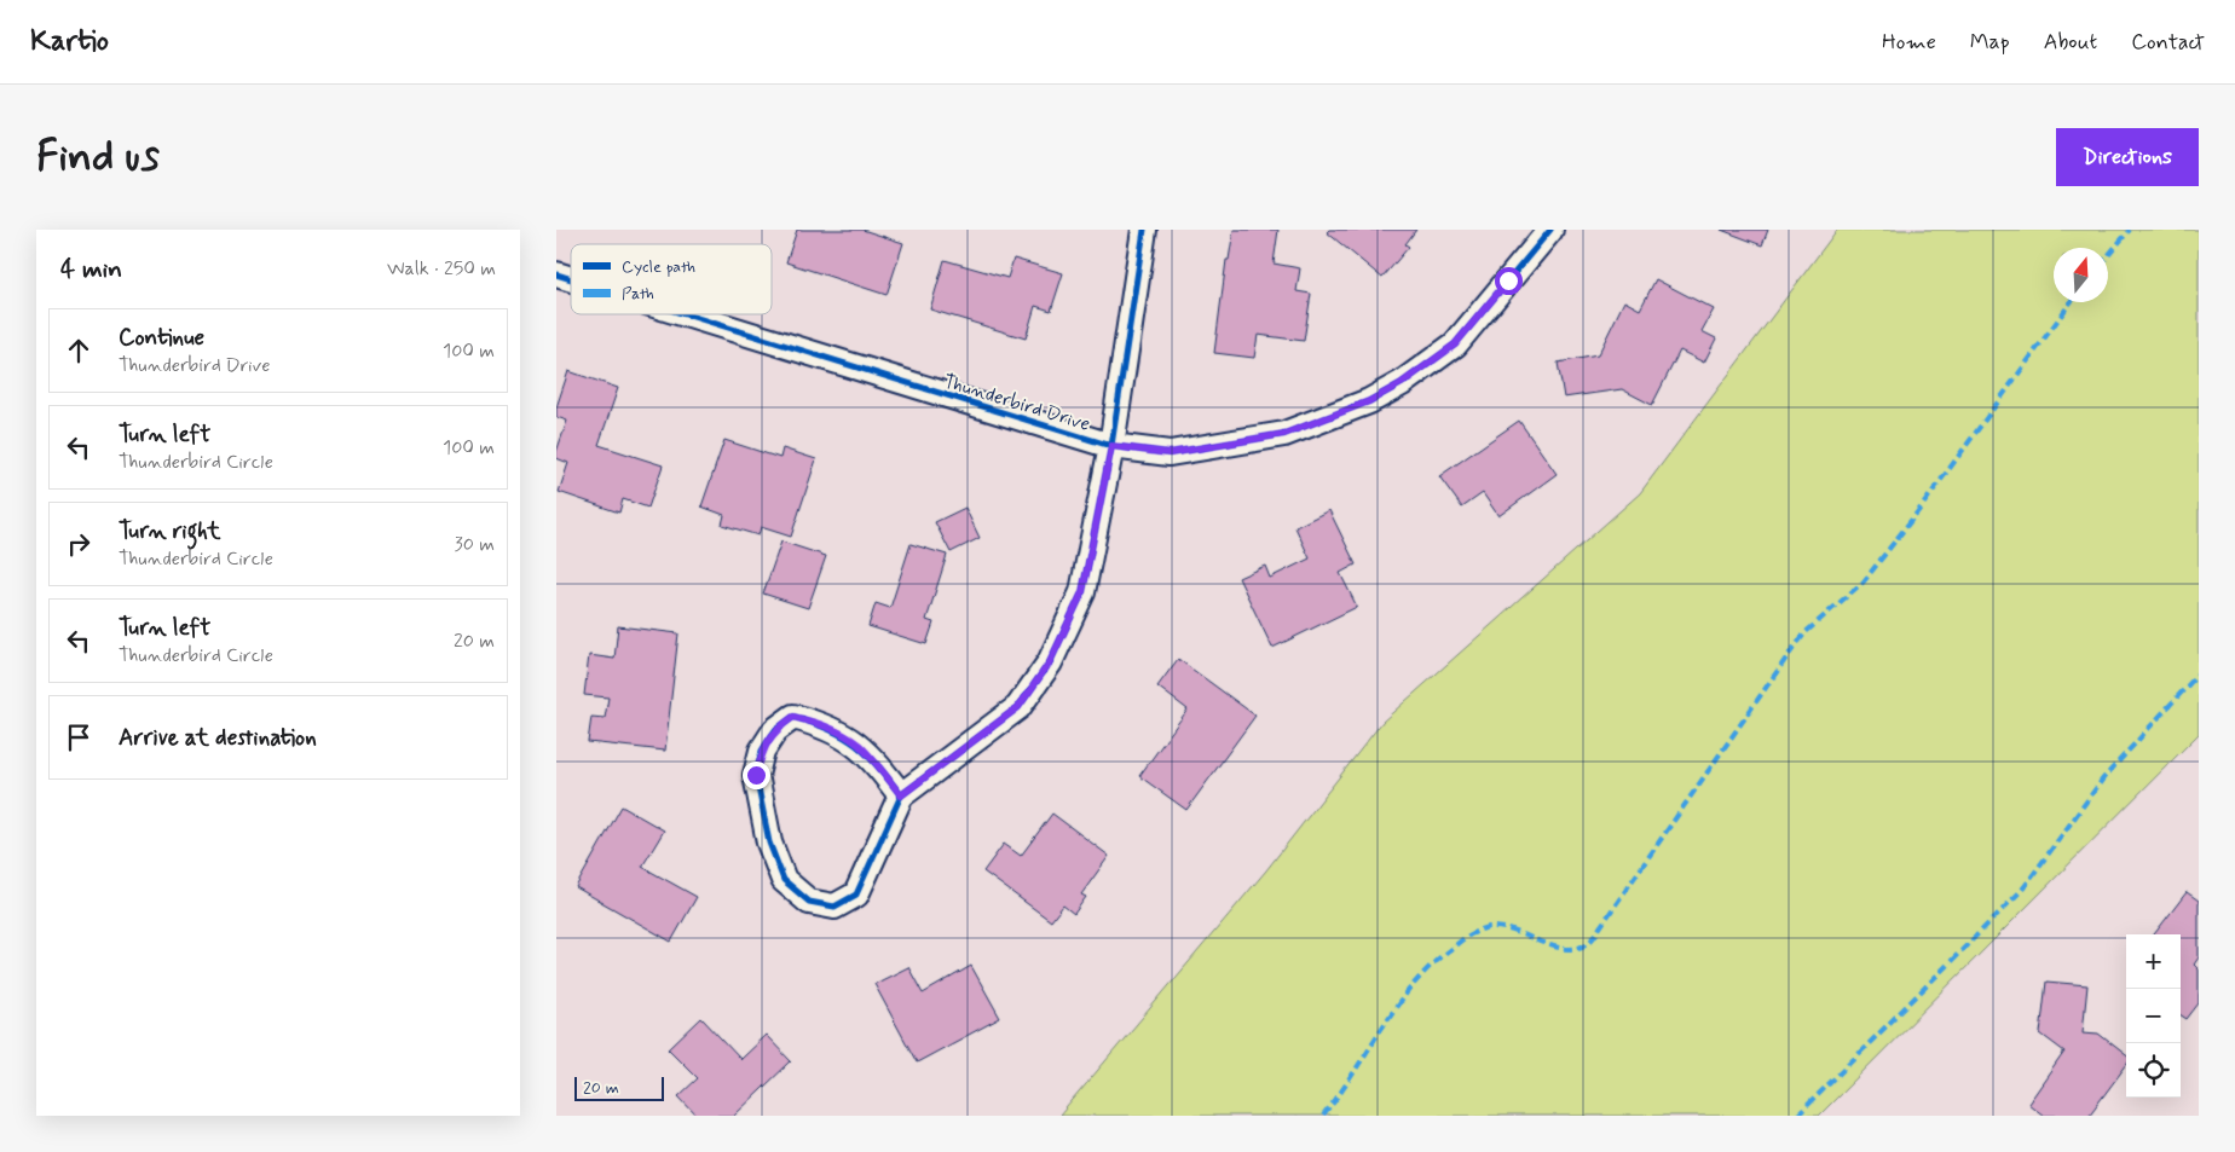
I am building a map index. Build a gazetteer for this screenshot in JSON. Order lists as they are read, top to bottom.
{
  "streets": {
    "street": ["Thunderbird Drive"]
  },
  "legend": ["Cycle path", "Path"],
  "scale_bar": "20 m",
  "north": "top",
  "page": {
    "header": "Kartio",
    "nav": [
      "Home",
      "Map",
      "About",
      "Contact"
    ],
    "buttons": "Directions",
    "title": "Find us",
    "heading": ["4 min", "Walk · 250 m"],
    "list": [
      ["Continue", "Thunderbird Drive", "100 m"],
      ["Turn left", "Thunderbird Circle", "100 m"],
      ["Turn right", "Thunderbird Circle", "30 m"],
      ["Turn left", "Thunderbird Circle", "20 m"],
      "Arrive at destination"
    ],
    "map_buttons": ["+", "−"],
    "scale": "20 m"
  }
}
